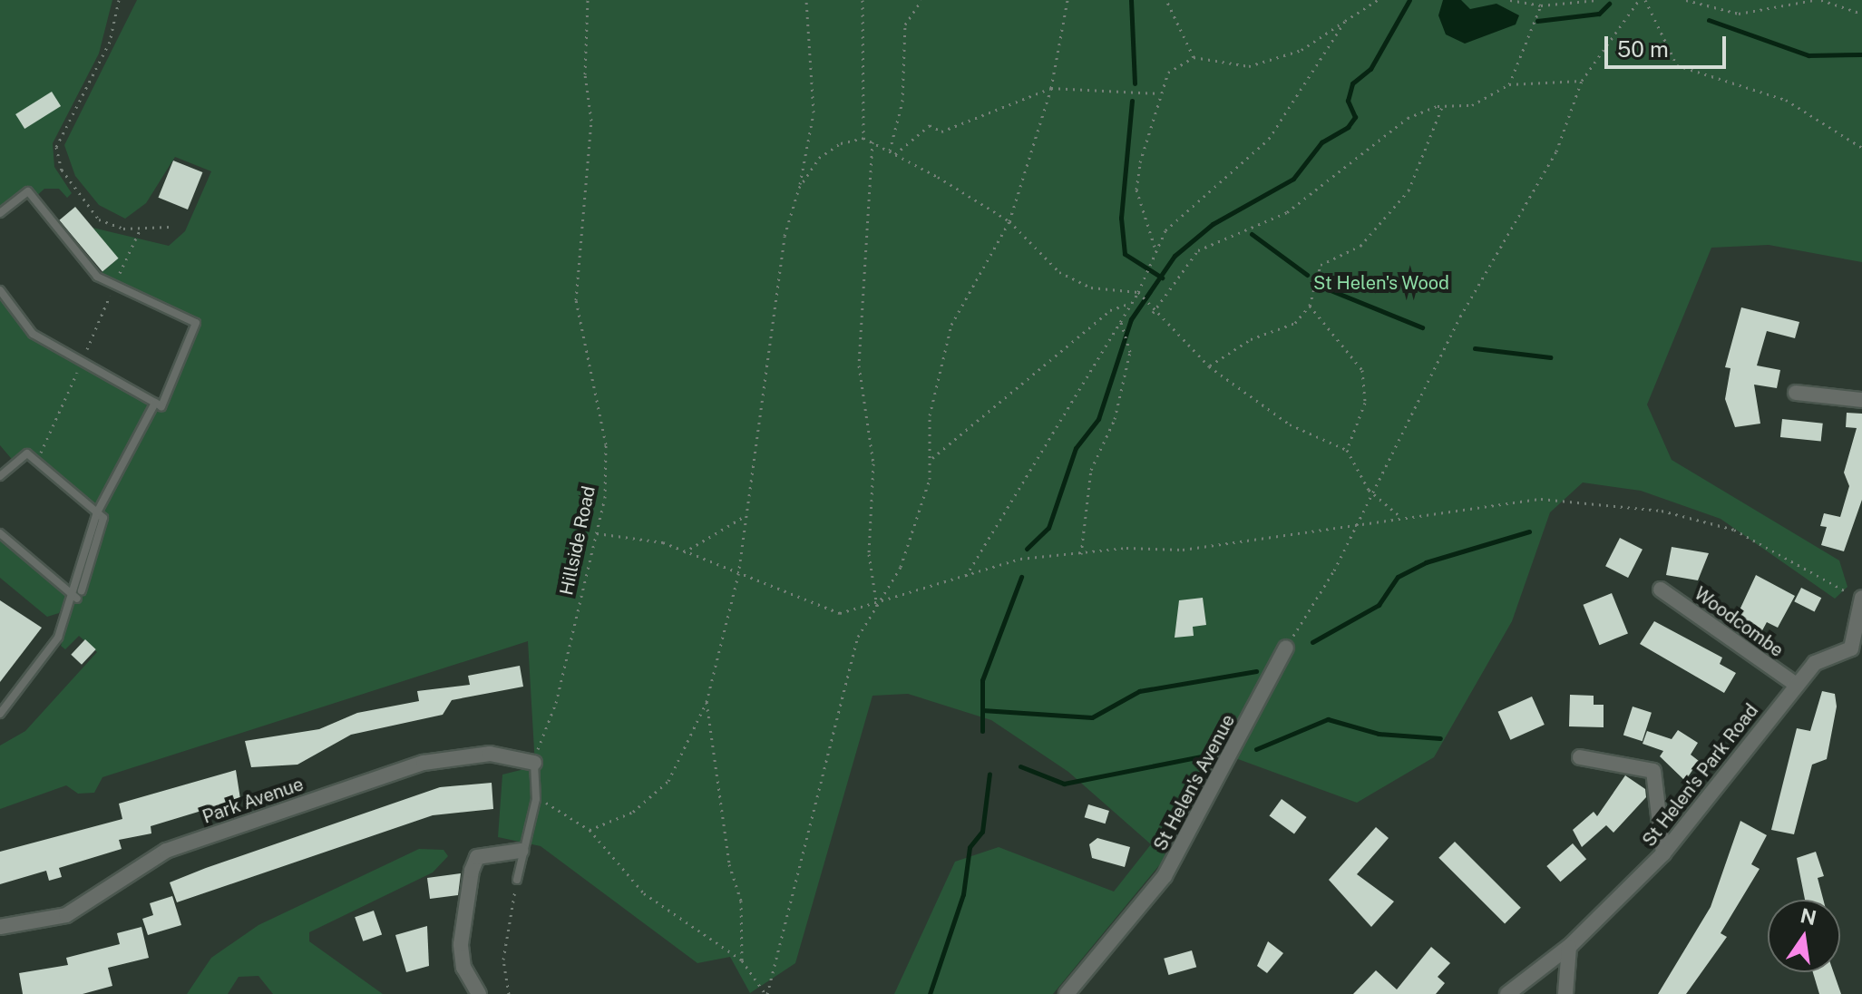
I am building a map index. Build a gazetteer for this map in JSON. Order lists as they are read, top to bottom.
{
  "streets": {
    "street": [
      "Woodcombe",
      "St Helen's Park Road",
      "St Helen's Avenue",
      "Park Avenue"
    ],
    "path": ["Hillside Road"]
  },
  "crossings": [
    ["Hillside Road", "Park Avenue"],
    ["Woodcombe", "St Helen's Park Road"]
  ],
  "parks": ["St Helen's Wood"],
  "scale_bar": "50 m",
  "north": "top"
}
